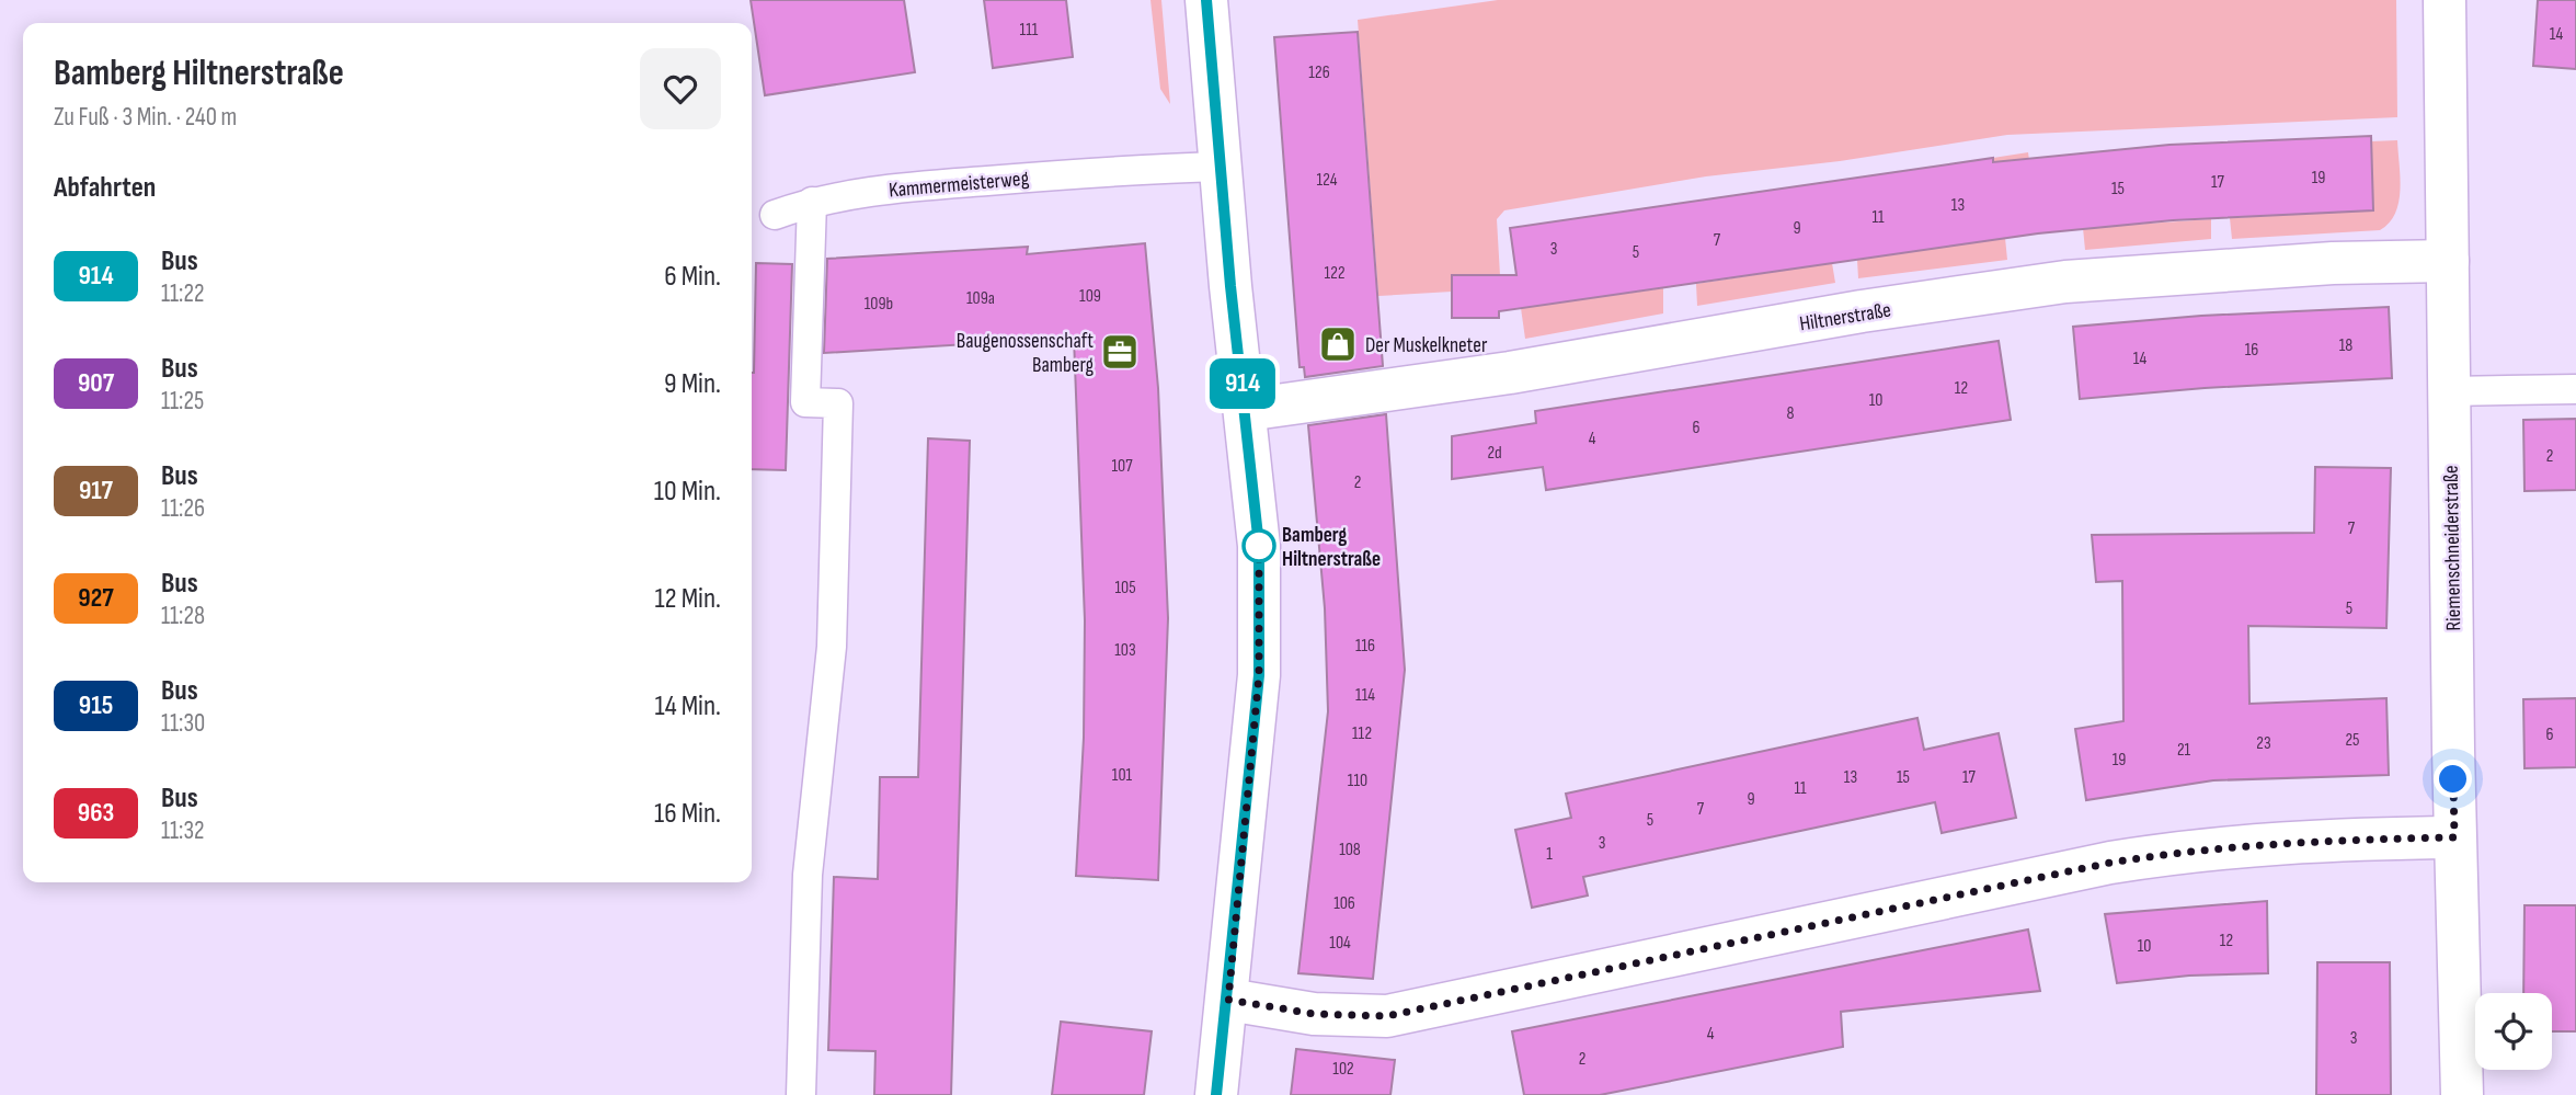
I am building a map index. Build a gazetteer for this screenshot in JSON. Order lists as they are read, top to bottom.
{
  "streets": {
    "street": ["Hiltnerstraße", "Riemenschneiderstraße"],
    "lane": ["Kammermeisterweg"]
  },
  "crossings": [
    ["Hiltnerstraße", "Riemenschneiderstraße"]
  ],
  "places": {
    "shop": ["Der Muskelkneter"],
    "office": ["Baugenossenschaft Bamberg"],
    "other": ["Bamberg Hiltnerstraße"]
  },
  "lines": ["bus line 914"],
  "house_numbers": [
    "111",
    "14",
    "126",
    "19",
    "124",
    "17",
    "15",
    "13",
    "11",
    "9",
    "7",
    "3",
    "5",
    "122",
    "109",
    "109a",
    "109b",
    "18",
    "16",
    "14",
    "12",
    "10",
    "8",
    "6",
    "4",
    "2d",
    "2",
    "107",
    "2",
    "7",
    "105",
    "5",
    "116",
    "103",
    "114",
    "112",
    "6",
    "25",
    "23",
    "21",
    "19",
    "101",
    "13",
    "15",
    "17",
    "110",
    "11",
    "9",
    "7",
    "5",
    "3",
    "108",
    "1",
    "106",
    "12",
    "104",
    "10",
    "4",
    "3",
    "2",
    "102"
  ],
  "page": {
    "on_map": "914",
    "heading": [
      ["Bamberg Hiltnerstraße", "Zu Fuß · 3 Min. · 240 m"],
      "Abfahrten"
    ],
    "list": [
      {
        "mark": "914",
        "name": "Bus",
        "note": "11:22",
        "value": "6 Min."
      },
      {
        "mark": "907",
        "name": "Bus",
        "note": "11:25",
        "value": "9 Min."
      },
      {
        "mark": "917",
        "name": "Bus",
        "note": "11:26",
        "value": "10 Min."
      },
      {
        "mark": "927",
        "name": "Bus",
        "note": "11:28",
        "value": "12 Min."
      },
      {
        "mark": "915",
        "name": "Bus",
        "note": "11:30",
        "value": "14 Min."
      },
      {
        "mark": "963",
        "name": "Bus",
        "note": "11:32",
        "value": "16 Min."
      }
    ]
  }
}
